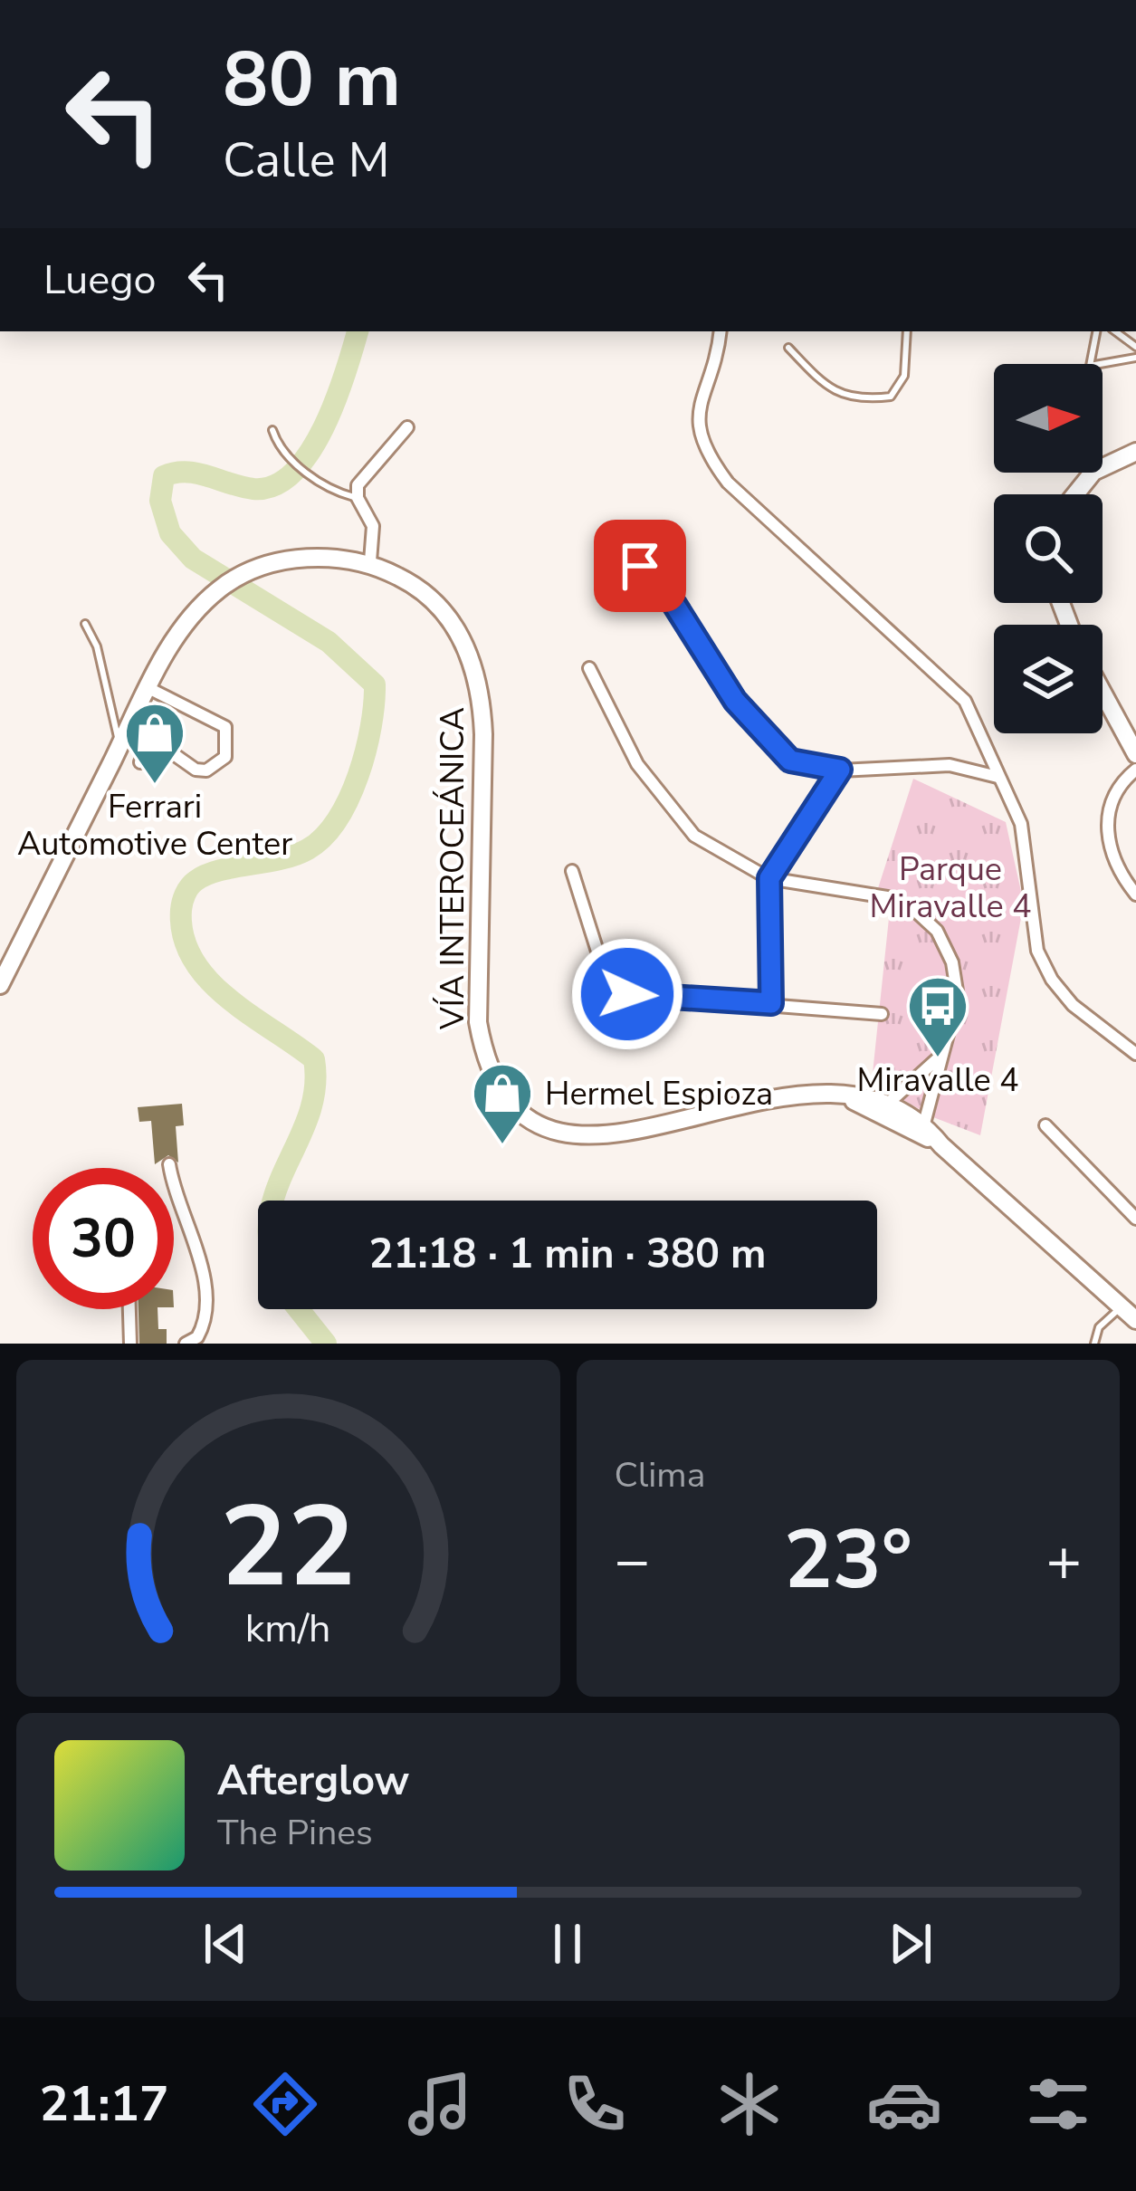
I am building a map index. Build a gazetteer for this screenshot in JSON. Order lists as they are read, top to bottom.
{
  "streets": {
    "main road": ["VÍA INTEROCEÁNICA"]
  },
  "parks": ["Parque Miravalle 4"],
  "places": {
    "shop": ["Ferrari Automotive Center", "Hermel Espioza"],
    "bus stop": ["Miravalle 4"]
  },
  "north": "right",
  "page": {
    "turn": ["80 m", "Calle M"],
    "then": "Luego",
    "limit": "30",
    "trip": "21:18 · 1 min · 380 m",
    "tile": "Clima",
    "heat": ["−", "23°", "+"],
    "song": ["Afterglow", "The Pines"],
    "tabs": "21:17",
    "gauge": ["22", "km/h"]
  }
}
